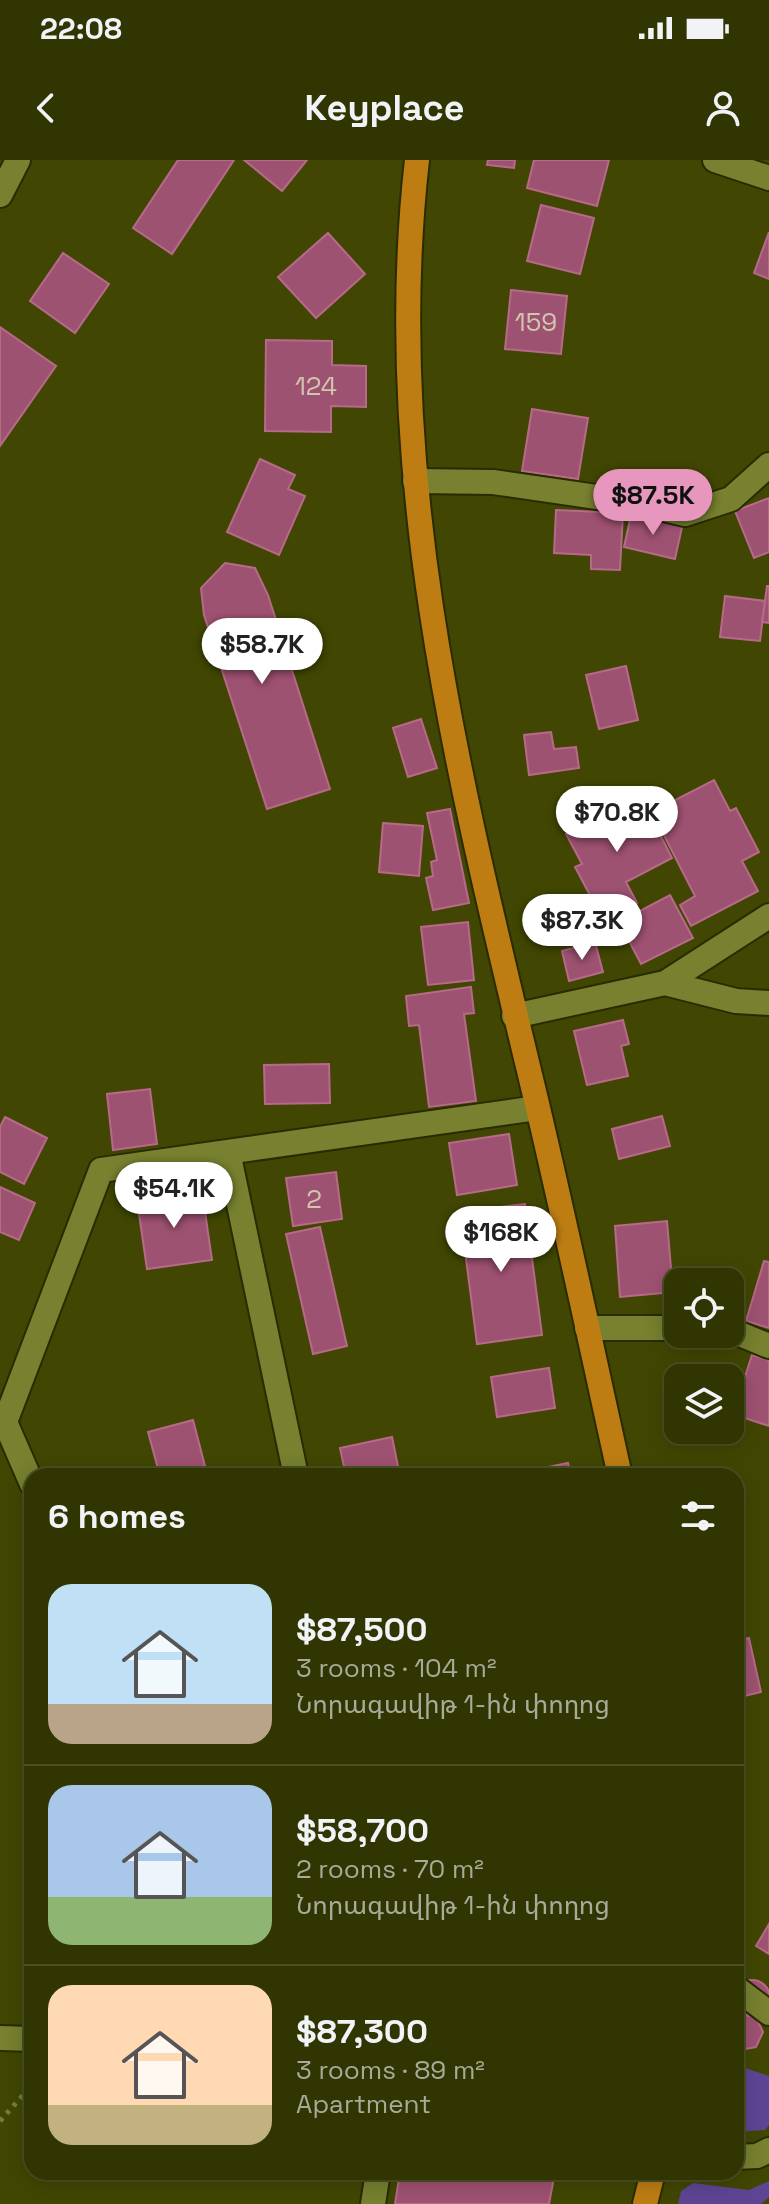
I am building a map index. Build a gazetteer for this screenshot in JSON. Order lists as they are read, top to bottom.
{
  "house_numbers": ["159", "124", "2"],
  "page": {
    "status": "22:08",
    "header": "Keyplace",
    "price": [
      "$87.5K",
      "$58.7K",
      "$70.8K",
      "$87.3K",
      "$54.1K",
      "$168K"
    ],
    "heading": "6 homes",
    "list": [
      {
        "name": "$87,500",
        "note": "3 rooms · 104 m² · Նորագավիթ 1-ին փողոց"
      },
      {
        "name": "$58,700",
        "note": "2 rooms · 70 m² · Նորագավիթ 1-ին փողոց"
      },
      {
        "name": "$87,300",
        "note": "3 rooms · 89 m² · Apartment"
      }
    ]
  }
}
